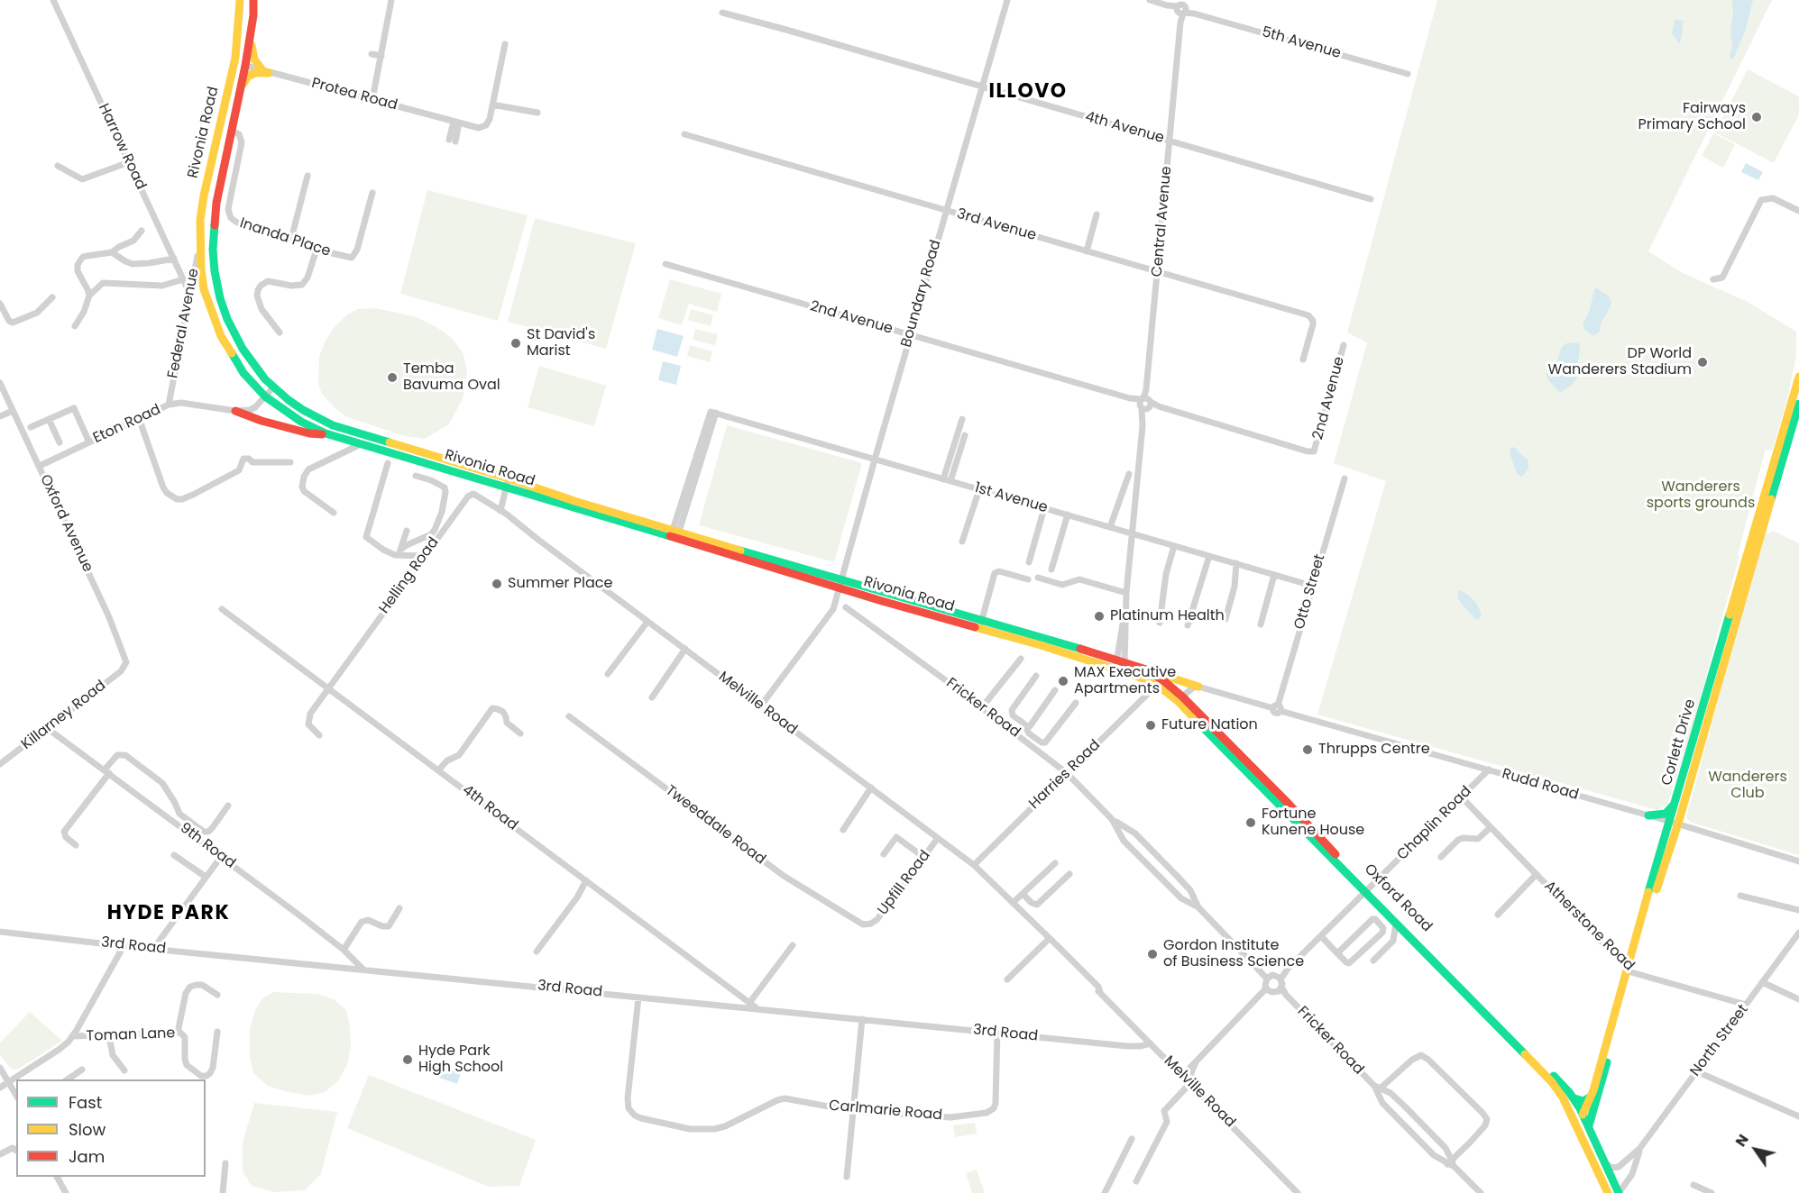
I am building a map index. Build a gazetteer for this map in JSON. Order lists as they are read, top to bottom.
{
  "streets": {
    "main road": ["Rivonia Road", "Corlett Drive", "Oxford Road"],
    "street": [
      "5th Avenue",
      "Protea Road",
      "4th Avenue",
      "Harrow Road",
      "Central Avenue",
      "3rd Avenue",
      "Inanda Place",
      "Boundary Road",
      "2nd Avenue",
      "Federal Avenue",
      "Eton Road",
      "1st Avenue",
      "Oxford Avenue",
      "Helling Road",
      "Otto Street",
      "Melville Road",
      "Fricker Road",
      "Killarney Road",
      "Harries Road",
      "Rudd Road",
      "4th Road",
      "Chaplin Road",
      "Tweeddale Road",
      "9th Road",
      "Upfill Road",
      "Atherstone Road",
      "3rd Road",
      "Toman Lane",
      "North Street",
      "Carlmarie Road"
    ]
  },
  "crossings": [
    ["5th Avenue", "Central Avenue"],
    ["Protea Road", "Rivonia Road"],
    ["4th Avenue", "Central Avenue"],
    ["4th Avenue", "Boundary Road"],
    ["Rivonia Road", "Central Avenue"],
    ["Rivonia Road", "Inanda Place"],
    ["Rivonia Road", "Boundary Road"],
    ["Rivonia Road", "Federal Avenue"],
    ["Rivonia Road", "Eton Road"],
    ["Rivonia Road", "1st Avenue"],
    ["Rivonia Road", "Oxford Road"],
    ["Harrow Road", "Federal Avenue"],
    ["Central Avenue", "3rd Avenue"],
    ["Central Avenue", "2nd Avenue"],
    ["Central Avenue", "1st Avenue"],
    ["Central Avenue", "Oxford Road"],
    ["3rd Avenue", "Boundary Road"],
    ["Boundary Road", "2nd Avenue"],
    ["Boundary Road", "1st Avenue"],
    ["Boundary Road", "Melville Road"],
    ["Federal Avenue", "Eton Road"],
    ["Eton Road", "Oxford Avenue"],
    ["1st Avenue", "Otto Street"],
    ["Oxford Avenue", "Killarney Road"],
    ["Helling Road", "Melville Road"],
    ["Helling Road", "4th Road"],
    ["Otto Street", "Rudd Road"],
    ["Melville Road", "Harries Road"],
    ["Melville Road", "Upfill Road"],
    ["Melville Road", "3rd Road"],
    ["Fricker Road", "Harries Road"],
    ["Fricker Road", "Chaplin Road"],
    ["Killarney Road", "9th Road"],
    ["Corlett Drive", "Rudd Road"],
    ["Corlett Drive", "Oxford Road"],
    ["Corlett Drive", "Atherstone Road"],
    ["Harries Road", "Oxford Road"],
    ["Rudd Road", "Chaplin Road"],
    ["4th Road", "3rd Road"],
    ["Chaplin Road", "Oxford Road"],
    ["Chaplin Road", "Atherstone Road"],
    ["Tweeddale Road", "Upfill Road"],
    ["9th Road", "3rd Road"],
    ["Oxford Road", "North Street"],
    ["Atherstone Road", "North Street"],
    ["3rd Road", "Carlmarie Road"]
  ],
  "districts": ["ILLOVO", "HYDE PARK"],
  "parks": ["Wanderers sports grounds", "Wanderers Club"],
  "places": [
    "Fairways Primary School",
    "St David's Marist",
    "DP World Wanderers Stadium",
    "Temba Bavuma Oval",
    "Summer Place",
    "Platinum Health",
    "MAX Executive Apartments",
    "Future Nation",
    "Thrupps Centre",
    "Fortune Kunene House",
    "Gordon Institute of Business Science",
    "Hyde Park High School"
  ],
  "legend": ["Fast", "Slow", "Jam"],
  "north": "top left"
}
